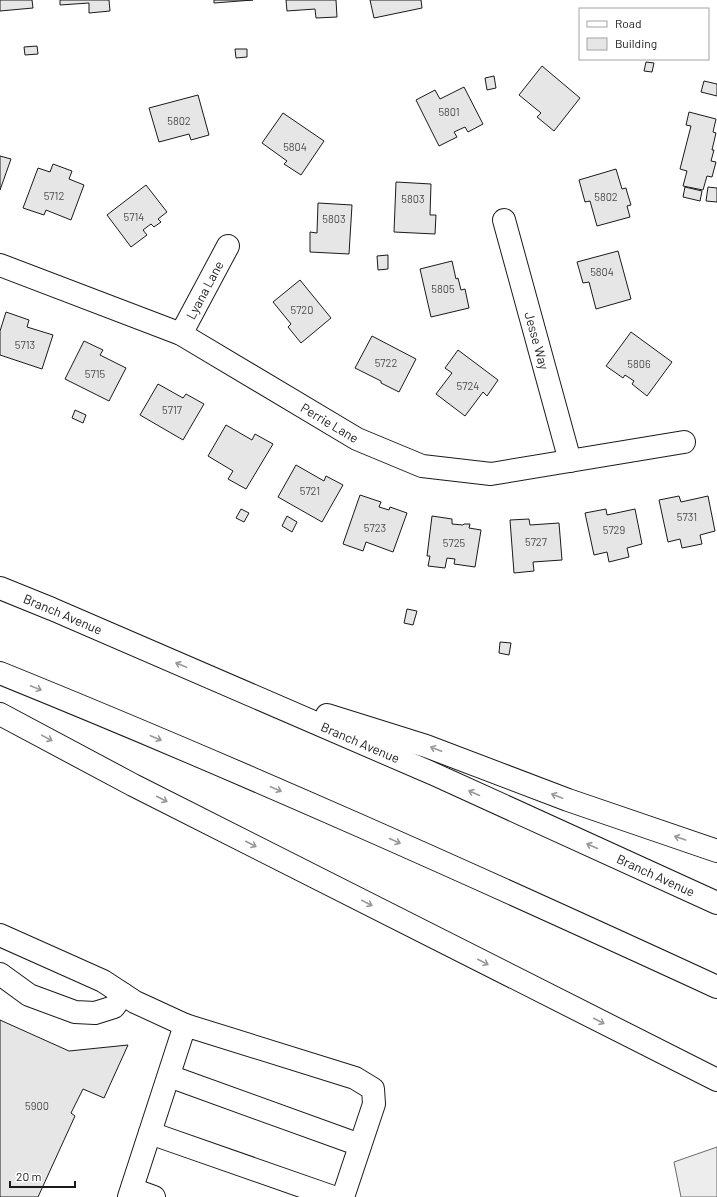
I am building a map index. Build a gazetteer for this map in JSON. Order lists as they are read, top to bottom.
{
  "streets": {
    "main road": [
      "Lyana Lane",
      "Jesse Way",
      "Perrie Lane",
      "Branch Avenue"
    ]
  },
  "crossings": [
    ["Lyana Lane", "Perrie Lane"],
    ["Jesse Way", "Perrie Lane"]
  ],
  "house_numbers": [
    "5801",
    "5802",
    "5804",
    "5712",
    "5802",
    "5803",
    "5714",
    "5803",
    "5804",
    "5805",
    "5720",
    "5713",
    "5722",
    "5806",
    "5715",
    "5724",
    "5717",
    "5721",
    "5731",
    "5723",
    "5729",
    "5727",
    "5725",
    "5900"
  ],
  "legend": ["Road", "Building"],
  "scale_bar": "20 m"
}
